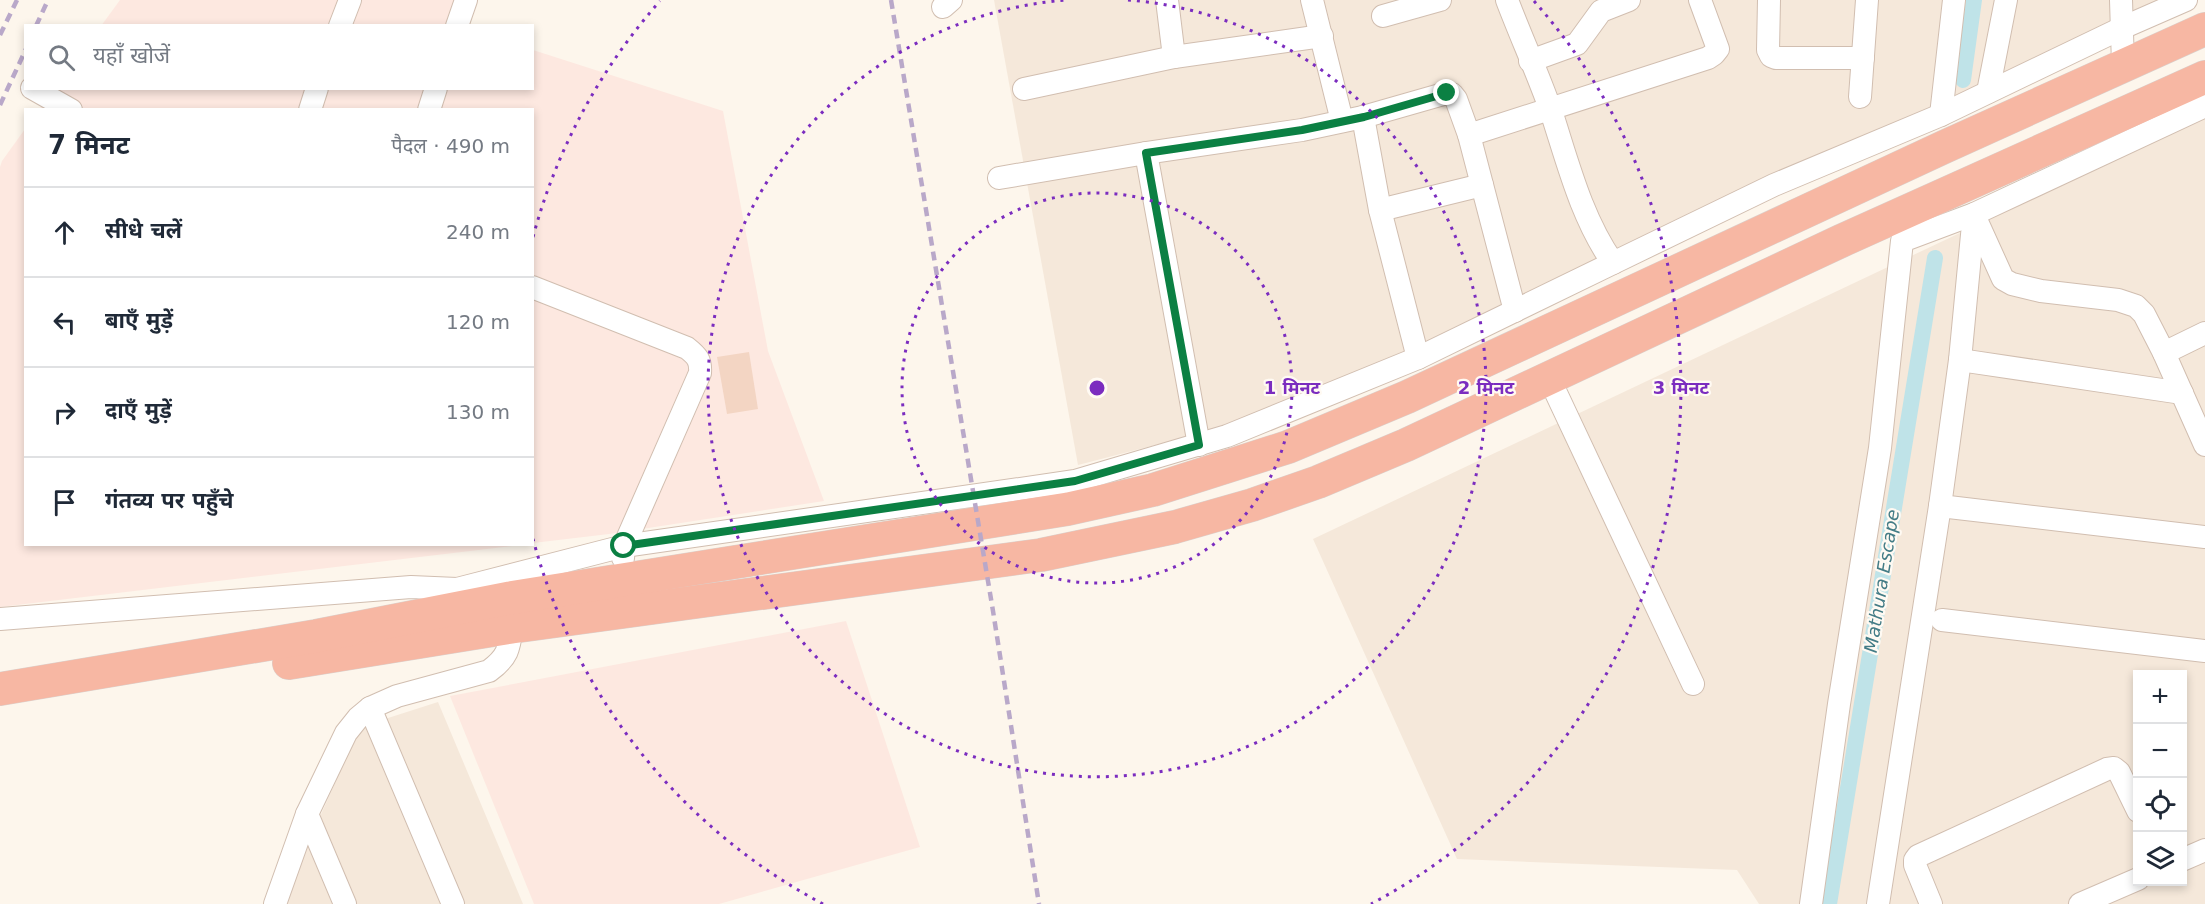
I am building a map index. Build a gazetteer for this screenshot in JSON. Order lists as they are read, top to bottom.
{
  "water": ["Mathura Escape"],
  "page": {
    "search": "यहाँ खोजें",
    "heading": ["7 मिनट", "पैदल · 490 m"],
    "list": [
      ["सीधे चलें", "240 m"],
      ["बाएँ मुड़ें", "120 m"],
      ["दाएँ मुड़ें", "130 m"],
      "गंतव्य पर पहुँचे"
    ],
    "map_buttons": ["+", "−"]
  },
  "rings": ["1 मिनट", "2 मिनट", "3 मिनट"]
}
